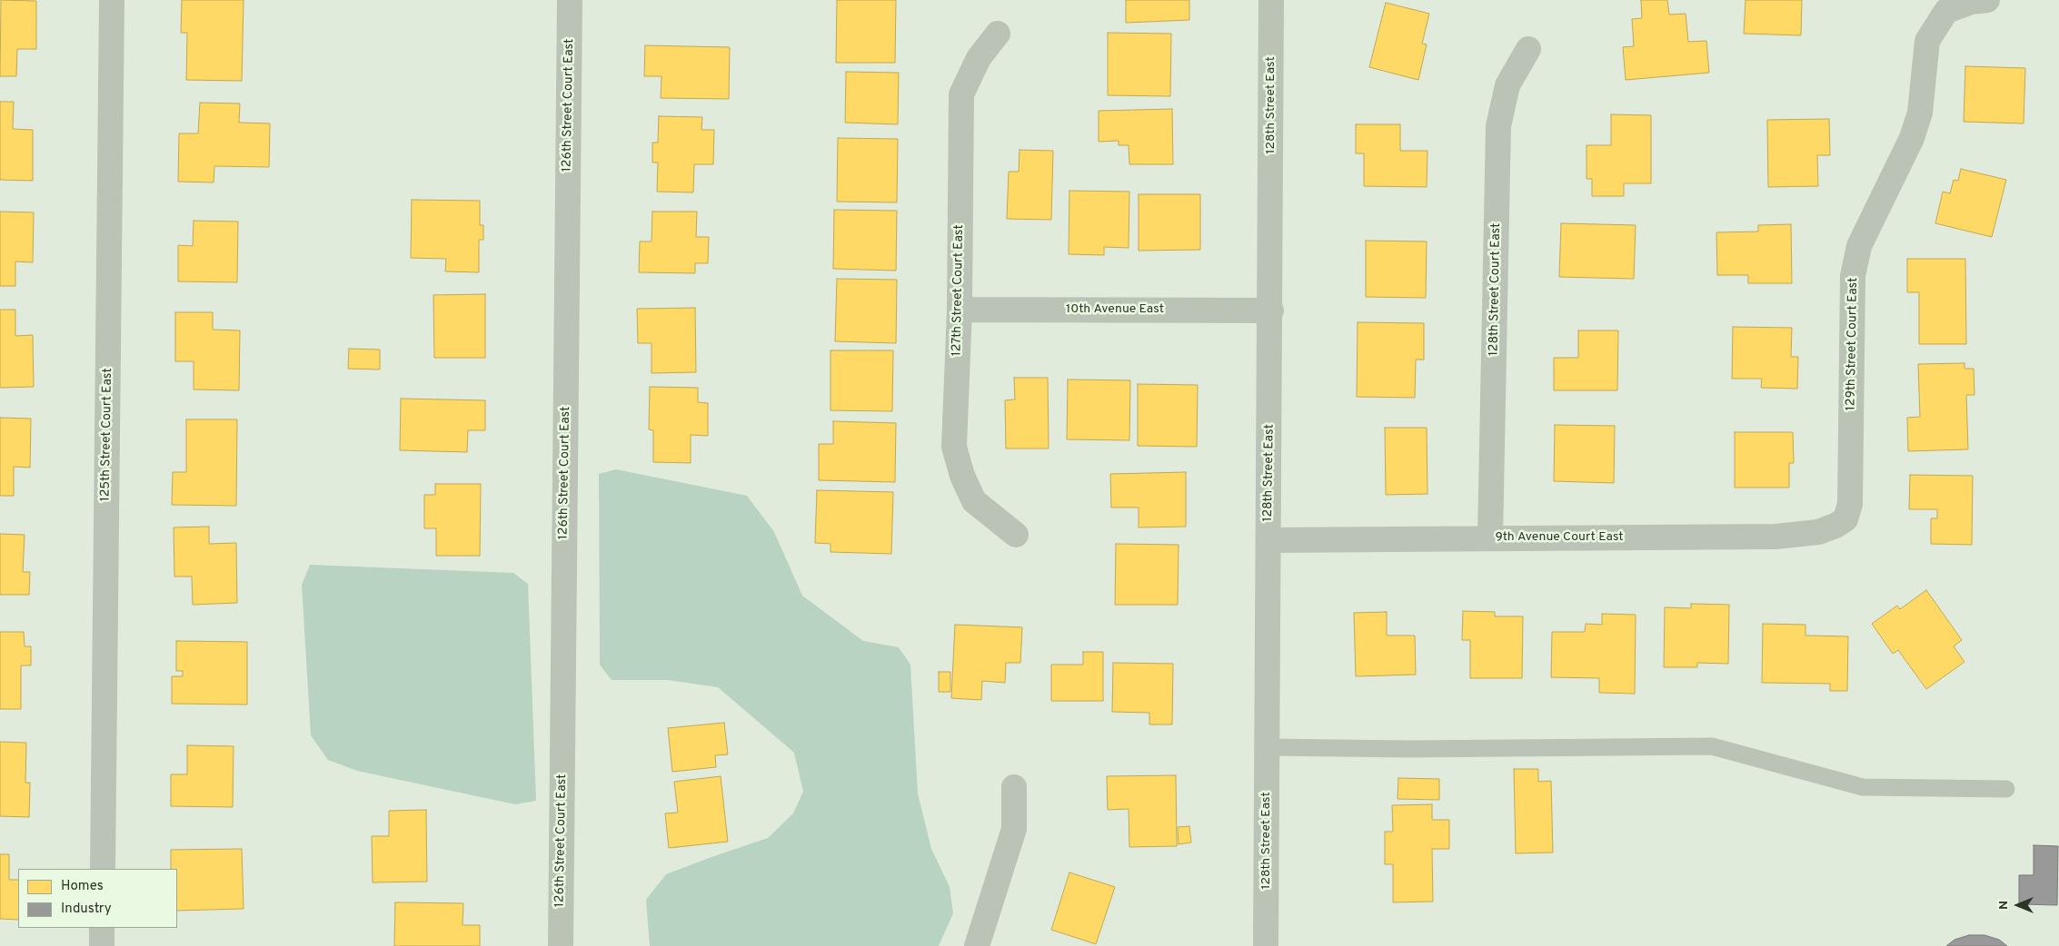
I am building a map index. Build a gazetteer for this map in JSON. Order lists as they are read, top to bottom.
{
  "streets": {
    "street": [
      "126th Street Court East",
      "128th Street East",
      "128th Street Court East",
      "127th Street Court East",
      "10th Avenue East",
      "129th Street Court East",
      "125th Street Court East",
      "9th Avenue Court East"
    ]
  },
  "crossings": [
    ["128th Street East", "10th Avenue East"],
    ["128th Street East", "9th Avenue Court East"],
    ["128th Street Court East", "9th Avenue Court East"],
    ["127th Street Court East", "10th Avenue East"],
    ["129th Street Court East", "9th Avenue Court East"]
  ],
  "legend": ["Homes", "Industry"],
  "north": "left"
}
